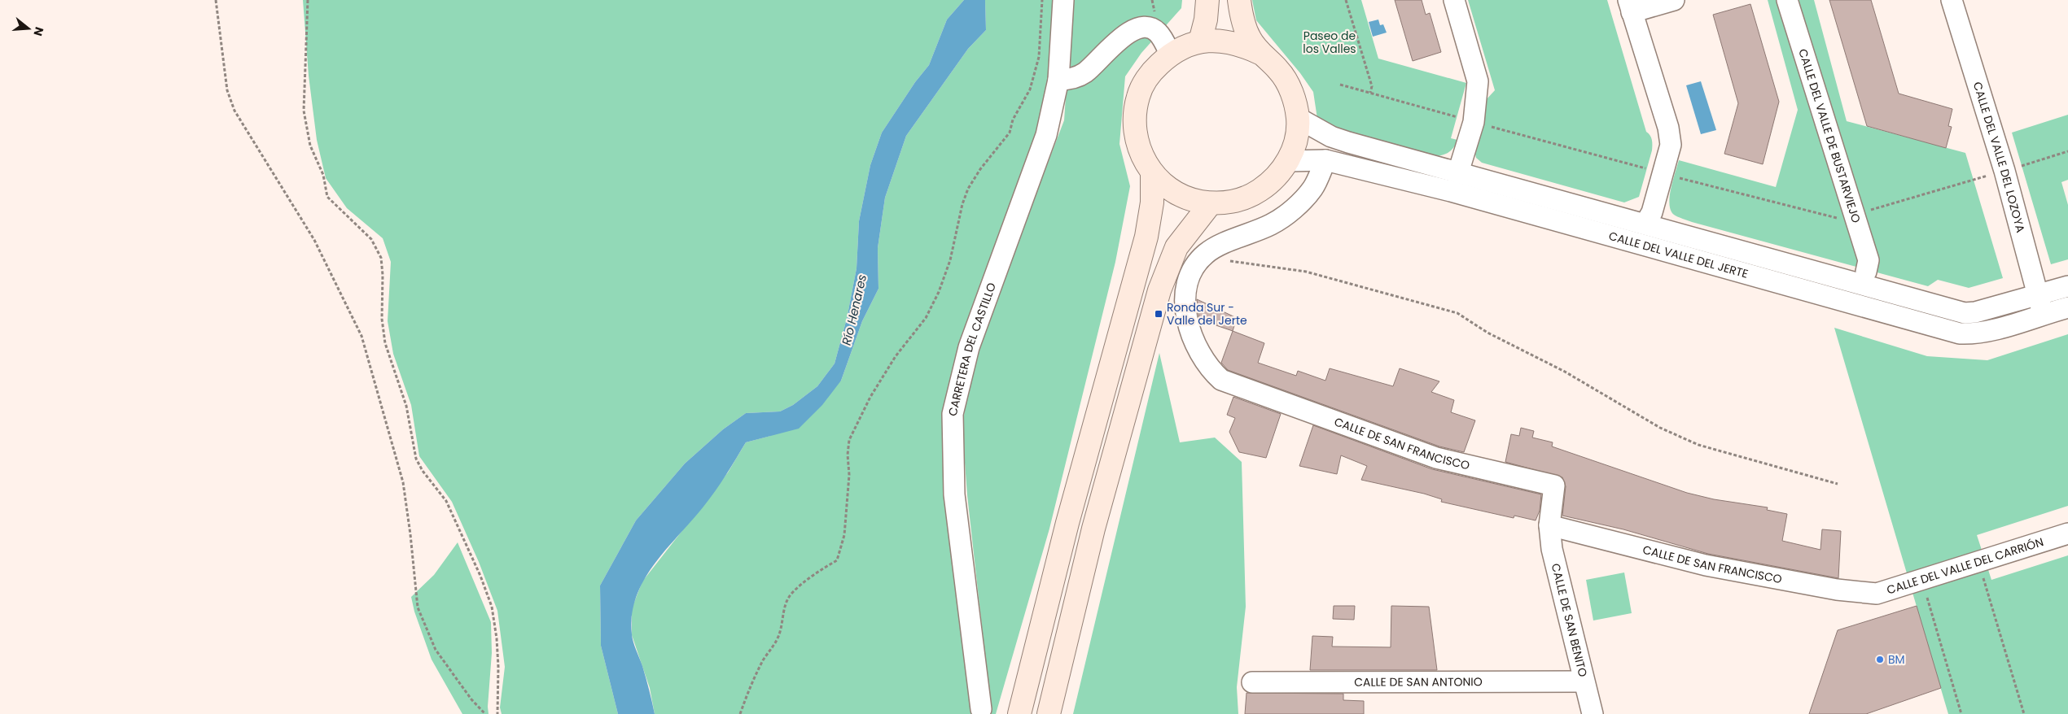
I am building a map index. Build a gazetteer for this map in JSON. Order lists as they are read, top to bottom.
{
  "streets": {
    "street": [
      "CALLE DEL VALLE DE BUSTARVIEJO",
      "CALLE DEL VALLE DEL LOZOYA",
      "CALLE DEL VALLE DEL JERTE",
      "CARRETERA DEL CASTILLO",
      "CALLE DE SAN FRANCISCO",
      "CALLE DEL VALLE DEL CARRIÓN",
      "CALLE DE SAN BENITO",
      "CALLE DE SAN ANTONIO"
    ]
  },
  "crossings": [
    ["CALLE DEL VALLE DEL LOZOYA", "CALLE DEL VALLE DEL JERTE"],
    ["CALLE DEL VALLE DEL JERTE", "CALLE DE SAN FRANCISCO"],
    ["CALLE DE SAN FRANCISCO", "CALLE DEL VALLE DEL CARRIÓN"],
    ["CALLE DE SAN FRANCISCO", "CALLE DE SAN BENITO"],
    ["CALLE DE SAN BENITO", "CALLE DE SAN ANTONIO"]
  ],
  "water": ["Río Henares"],
  "parks": ["Paseo de los Valles"],
  "places": {
    "transit": ["Ronda Sur - Valle del Jerte"],
    "other": ["BM"]
  },
  "north": "right"
}
